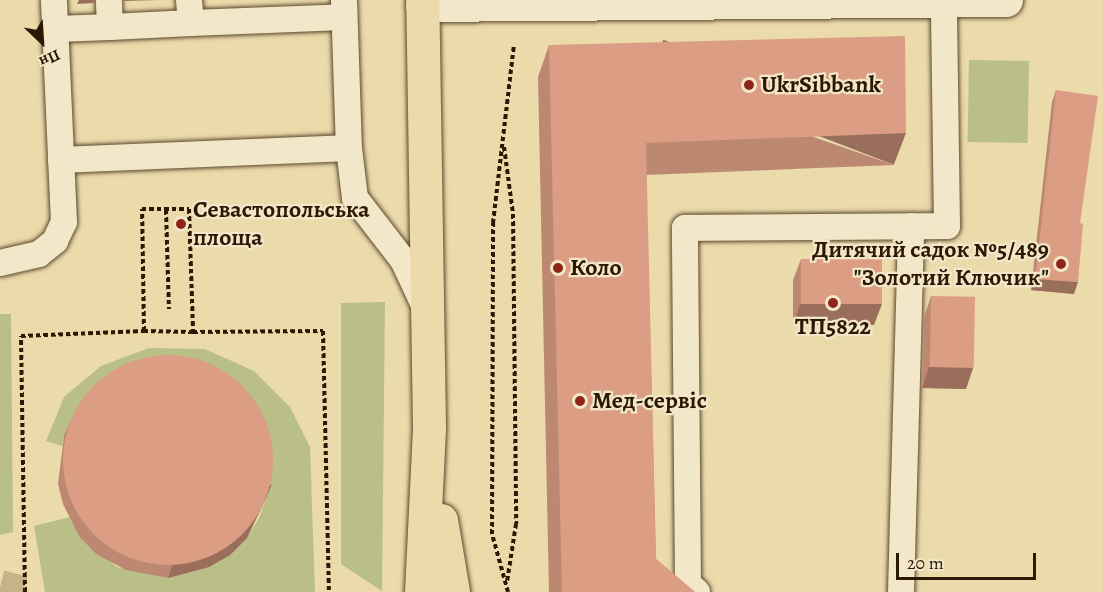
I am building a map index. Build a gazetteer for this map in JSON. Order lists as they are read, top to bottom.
{
  "places": [
    "UkrSibbank",
    "Севастопольська площа",
    "Дитячий садок №5/489 \"Золотий Ключик\"",
    "Коло",
    "ТП5822",
    "Мед-сервіс"
  ],
  "scale_bar": "20 m",
  "north": "bottom right"
}
